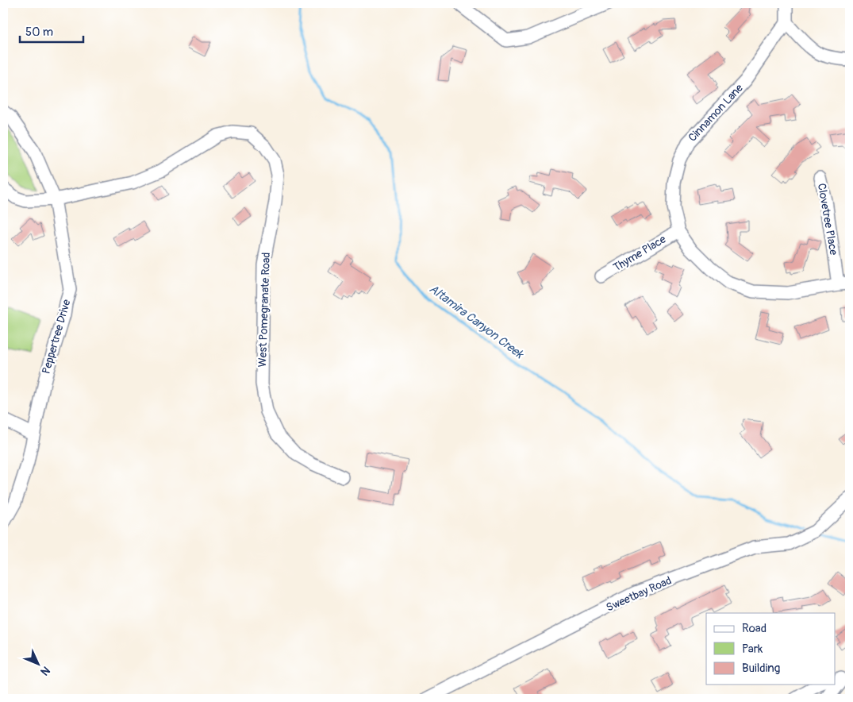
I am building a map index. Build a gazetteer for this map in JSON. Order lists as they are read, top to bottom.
{
  "streets": {
    "street": [
      "Cinnamon Lane",
      "Clovetree Place",
      "Thyme Place",
      "West Pomegranate Road",
      "Peppertree Drive",
      "Sweetbay Road"
    ]
  },
  "crossings": [
    ["Cinnamon Lane", "Clovetree Place"],
    ["Cinnamon Lane", "Thyme Place"],
    ["West Pomegranate Road", "Peppertree Drive"]
  ],
  "water": ["Altamira Canyon Creek"],
  "legend": ["Road", "Park", "Building"],
  "scale_bar": "50 m",
  "north": "bottom right"
}
